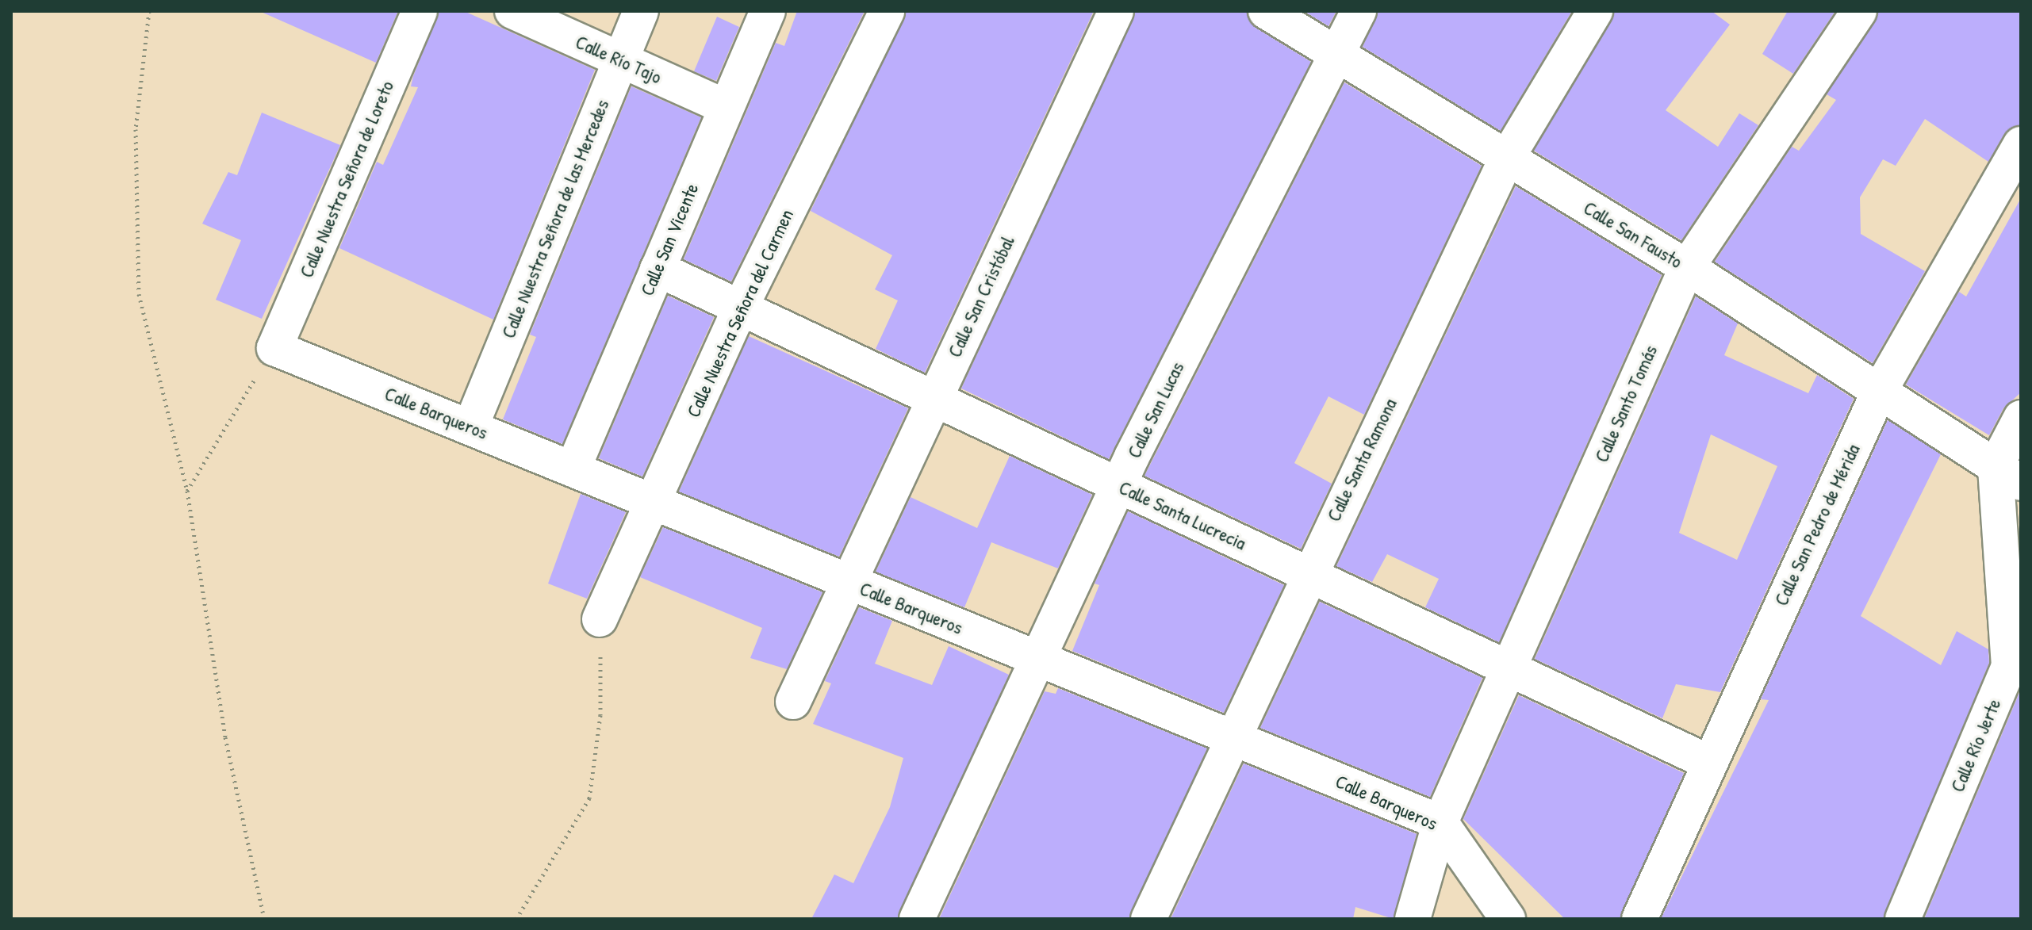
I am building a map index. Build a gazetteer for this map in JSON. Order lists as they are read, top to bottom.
{
  "streets": {
    "street": [
      "Calle Río Tajo",
      "Calle Nuestra Señora de Loreto",
      "Calle Nuestra Señora de las Mercedes",
      "Calle San Fausto",
      "Calle San Vicente",
      "Calle San Cristóbal",
      "Calle Nuestra Señora del Carmen",
      "Calle Santo Tomás",
      "Calle San Lucas",
      "Calle Barqueros",
      "Calle Santa Ramona",
      "Calle Santa Lucrecia",
      "Calle San Pedro de Mérida",
      "Calle Río Jerte"
    ]
  },
  "crossings": [
    ["Calle Río Tajo", "Calle Nuestra Señora de las Mercedes"],
    ["Calle Río Tajo", "Calle San Vicente"],
    ["Calle Nuestra Señora de Loreto", "Calle Barqueros"],
    ["Calle Nuestra Señora de las Mercedes", "Calle Barqueros"],
    ["Calle San Fausto", "Calle Santo Tomás"],
    ["Calle San Fausto", "Calle San Lucas"],
    ["Calle San Fausto", "Calle Santa Ramona"],
    ["Calle San Fausto", "Calle San Pedro de Mérida"],
    ["Calle San Fausto", "Calle Río Jerte"],
    ["Calle San Vicente", "Calle Barqueros"],
    ["Calle San Vicente", "Calle Santa Lucrecia"],
    ["Calle San Cristóbal", "Calle Barqueros"],
    ["Calle San Cristóbal", "Calle Santa Lucrecia"],
    ["Calle Nuestra Señora del Carmen", "Calle Barqueros"],
    ["Calle Nuestra Señora del Carmen", "Calle Santa Lucrecia"],
    ["Calle Santo Tomás", "Calle Barqueros"],
    ["Calle Santo Tomás", "Calle Santa Lucrecia"],
    ["Calle San Lucas", "Calle Barqueros"],
    ["Calle San Lucas", "Calle Santa Lucrecia"],
    ["Calle Barqueros", "Calle Santa Ramona"],
    ["Calle Santa Ramona", "Calle Santa Lucrecia"],
    ["Calle Santa Lucrecia", "Calle San Pedro de Mérida"]
  ]
}
